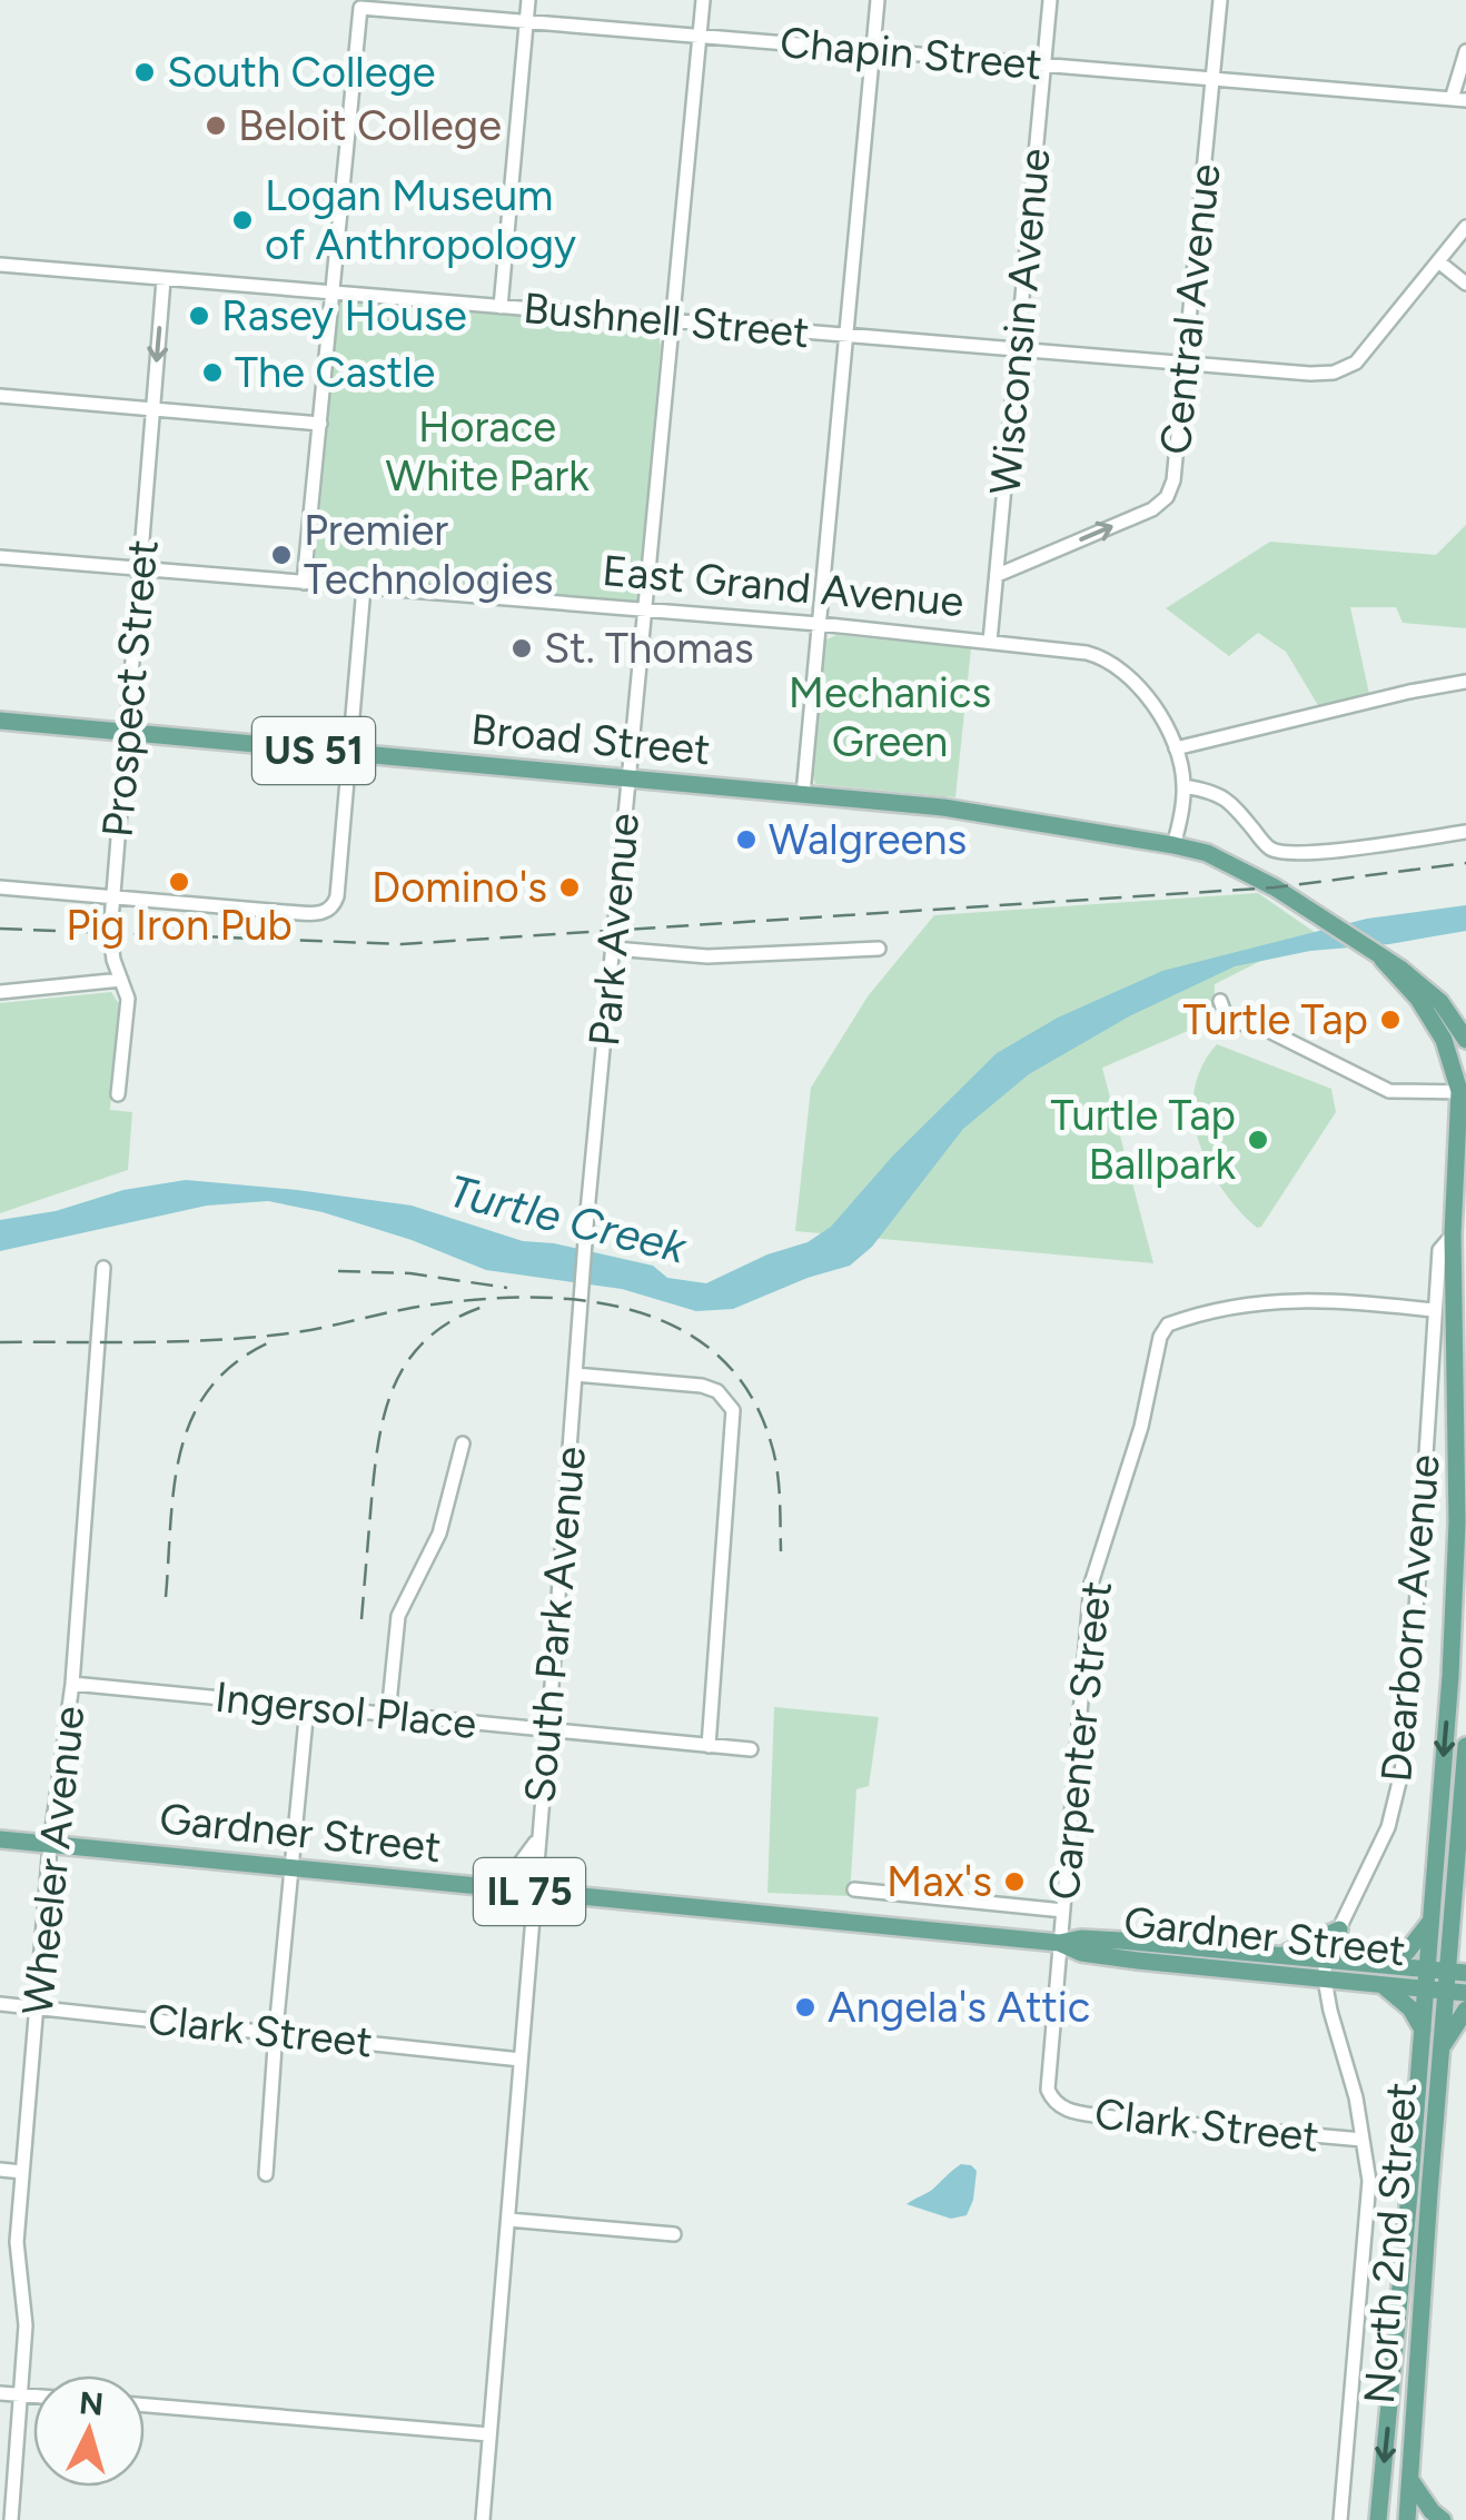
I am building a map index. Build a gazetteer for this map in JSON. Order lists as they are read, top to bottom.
{
  "streets": {
    "main road": [
      "Broad Street",
      "US 51",
      "Gardner Street",
      "IL 75",
      "North 2nd Street"
    ],
    "street": [
      "Chapin Street",
      "Central Avenue",
      "Bushnell Street",
      "Wisconsin Avenue",
      "East Grand Avenue",
      "Prospect Street",
      "Park Avenue",
      "Dearborn Avenue",
      "South Park Avenue",
      "Ingersol Place",
      "Carpenter Street",
      "Wheeler Avenue",
      "Clark Street"
    ]
  },
  "crossings": [
    ["Chapin Street", "Central Avenue"],
    ["Chapin Street", "Bushnell Street"],
    ["Chapin Street", "Wisconsin Avenue"],
    ["Chapin Street", "Park Avenue"],
    ["Central Avenue", "Bushnell Street"],
    ["Central Avenue", "Wisconsin Avenue"],
    ["Bushnell Street", "Wisconsin Avenue"],
    ["Bushnell Street", "Prospect Street"],
    ["Bushnell Street", "Park Avenue"],
    ["Wisconsin Avenue", "East Grand Avenue"],
    ["East Grand Avenue", "Prospect Street"],
    ["East Grand Avenue", "Broad Street"],
    ["East Grand Avenue", "US 51"],
    ["East Grand Avenue", "Park Avenue"],
    ["Prospect Street", "Broad Street"],
    ["Broad Street", "US 51"],
    ["Broad Street", "Park Avenue"],
    ["US 51", "Dearborn Avenue"],
    ["US 51", "Gardner Street"],
    ["US 51", "North 2nd Street"],
    ["Park Avenue", "South Park Avenue"],
    ["Dearborn Avenue", "Carpenter Street"],
    ["Dearborn Avenue", "Gardner Street"],
    ["Dearborn Avenue", "Clark Street"],
    ["South Park Avenue", "Ingersol Place"],
    ["South Park Avenue", "Gardner Street"],
    ["South Park Avenue", "Clark Street"],
    ["Ingersol Place", "Wheeler Avenue"],
    ["Carpenter Street", "Gardner Street"],
    ["Carpenter Street", "Clark Street"],
    ["Gardner Street", "Wheeler Avenue"],
    ["Gardner Street", "North 2nd Street"],
    ["Wheeler Avenue", "Clark Street"]
  ],
  "one_way": ["Central Avenue"],
  "water": ["Turtle Creek"],
  "parks": ["Horace White Park", "Mechanics Green"],
  "places": [
    "South College",
    "Beloit College",
    "Logan Museum of Anthropology",
    "Rasey House",
    "The Castle",
    "Premier Technologies",
    "St. Thomas",
    "Walgreens",
    "Pig Iron Pub",
    "Domino's",
    "Turtle Tap",
    "Turtle Tap Ballpark",
    "Max's",
    "Angela's Attic"
  ],
  "north": "top"
}
